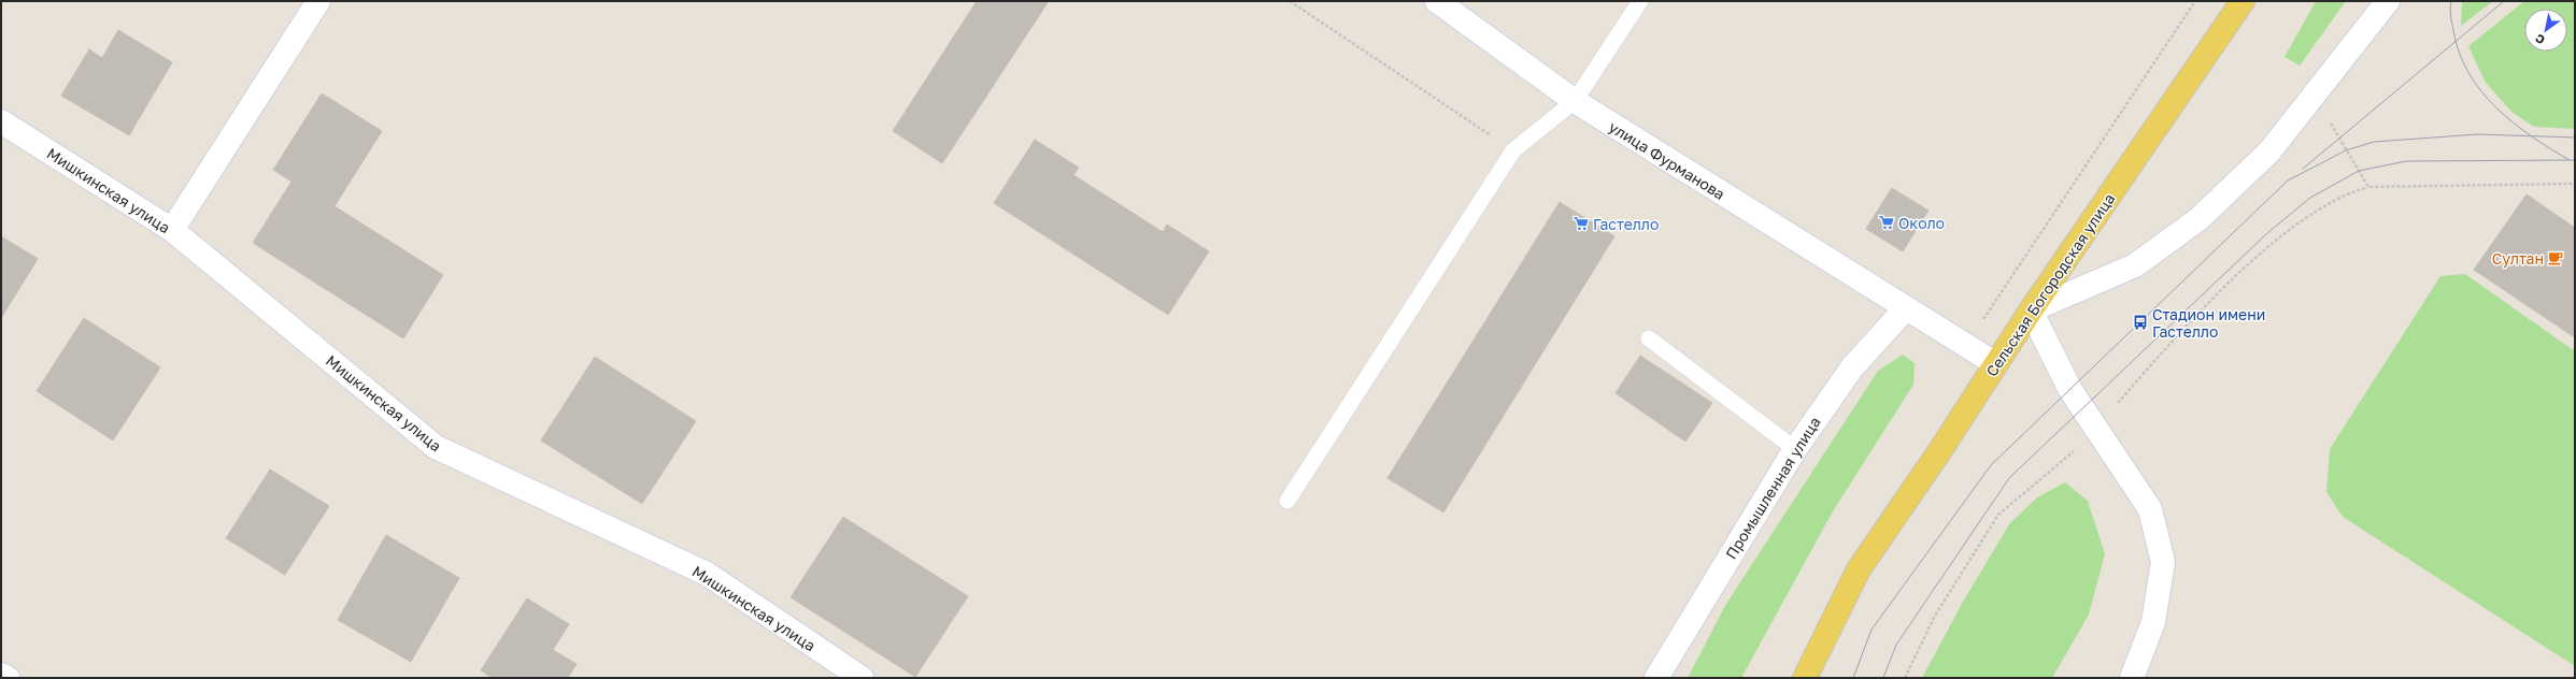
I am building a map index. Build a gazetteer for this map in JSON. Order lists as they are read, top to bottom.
{
  "streets": {
    "main road": ["Сельская Богородская улица"],
    "street": ["улица Фурманова", "Мишкинская улица", "Промышленная улица"]
  },
  "crossings": [
    ["улица Фурманова", "Сельская Богородская улица"],
    ["улица Фурманова", "Промышленная улица"]
  ],
  "places": {
    "supermarket": ["Около", "Гастелло"],
    "cafe": ["Султан"],
    "bus stop": ["Стадион имени Гастелло"]
  },
  "north": "bottom left"
}
